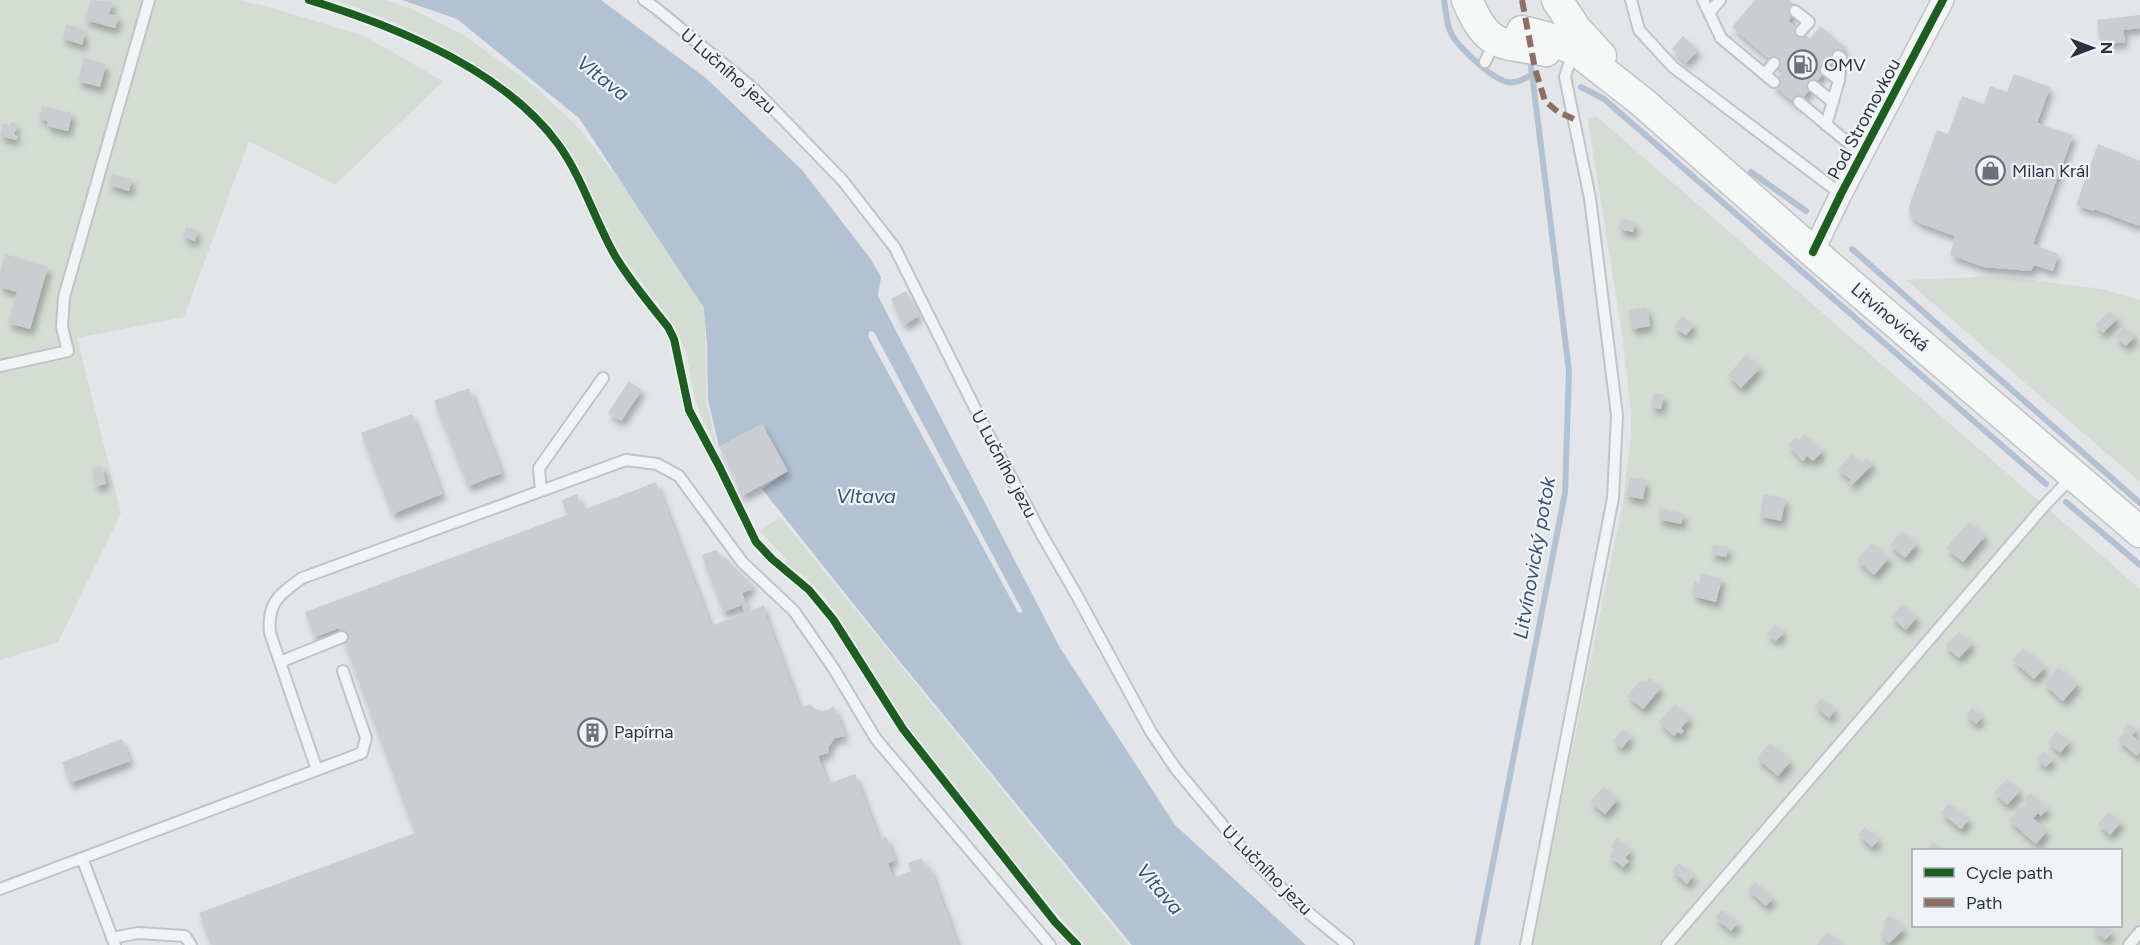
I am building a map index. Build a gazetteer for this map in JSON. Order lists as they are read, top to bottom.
{
  "streets": {
    "main road": ["Litvínovická"],
    "street": ["Pod Stromovkou"],
    "lane": ["U Lučního jezu"]
  },
  "crossings": [
    ["Pod Stromovkou", "Litvínovická"]
  ],
  "water": ["Vltava", "Litvínovický potok"],
  "places": {
    "fuel station": ["OMV"],
    "shop": ["Milan Král"],
    "building": ["Papírna"]
  },
  "legend": ["Cycle path", "Path"],
  "north": "right"
}
